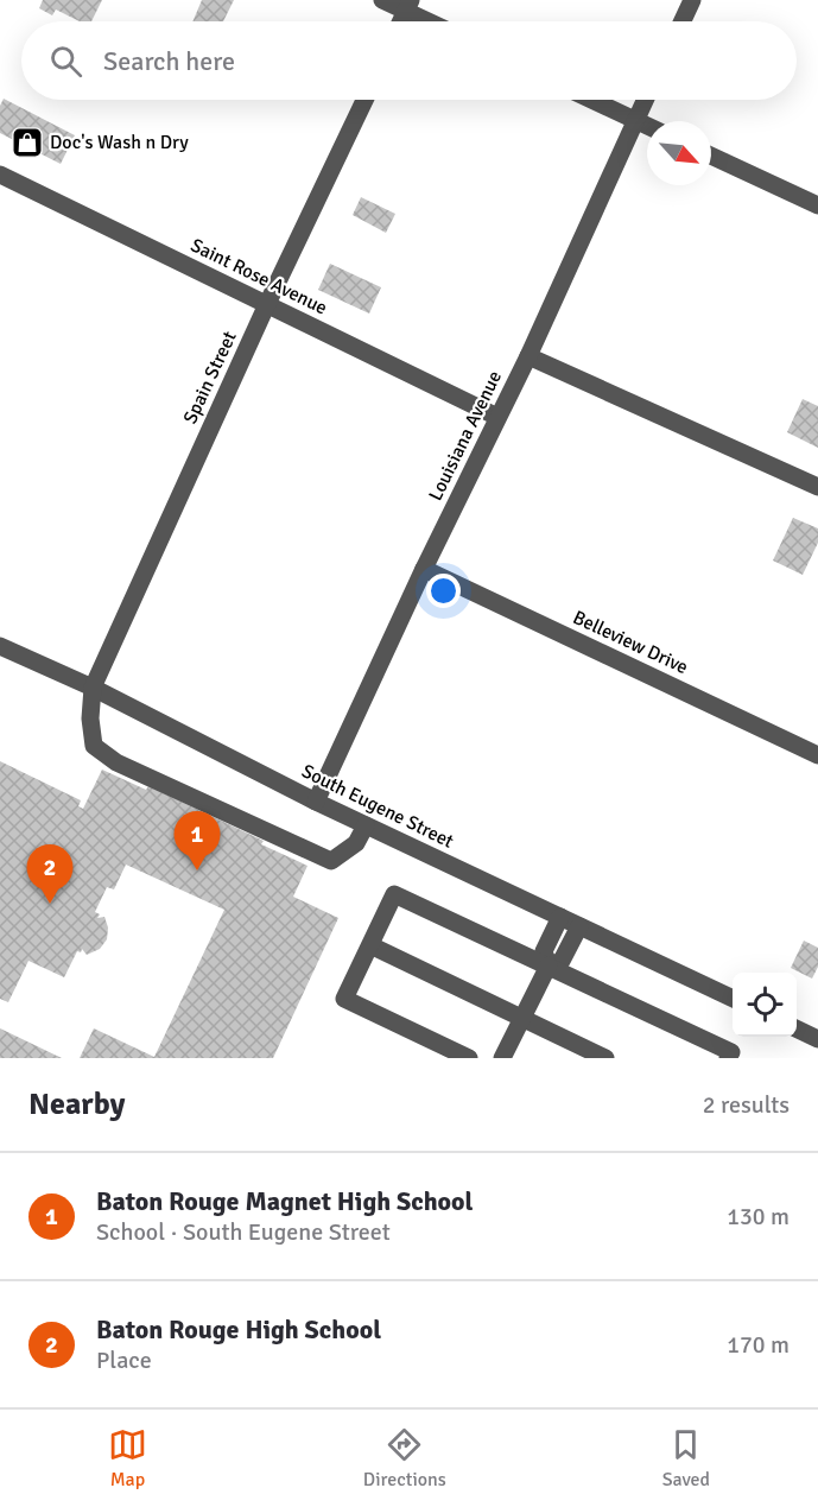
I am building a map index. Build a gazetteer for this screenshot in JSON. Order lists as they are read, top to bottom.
{
  "streets": {
    "street": [
      "Saint Rose Avenue",
      "Spain Street",
      "Louisiana Avenue",
      "Belleview Drive",
      "South Eugene Street"
    ]
  },
  "crossings": [
    ["Saint Rose Avenue", "Spain Street"],
    ["Saint Rose Avenue", "Louisiana Avenue"],
    ["Spain Street", "South Eugene Street"],
    ["Louisiana Avenue", "Belleview Drive"],
    ["Louisiana Avenue", "South Eugene Street"]
  ],
  "places": {
    "shop": ["Doc's Wash n Dry"]
  },
  "north": "bottom right",
  "page": {
    "search": "Search here",
    "pins": ["1", "2"],
    "heading": ["Nearby", "2 results"],
    "list": [
      {
        "mark": "1",
        "name": "Baton Rouge Magnet High School",
        "note": "School · South Eugene Street",
        "value": "130 m"
      },
      {
        "mark": "2",
        "name": "Baton Rouge High School",
        "note": "Place",
        "value": "170 m"
      }
    ],
    "nav": ["Map", "Directions", "Saved"]
  }
}
